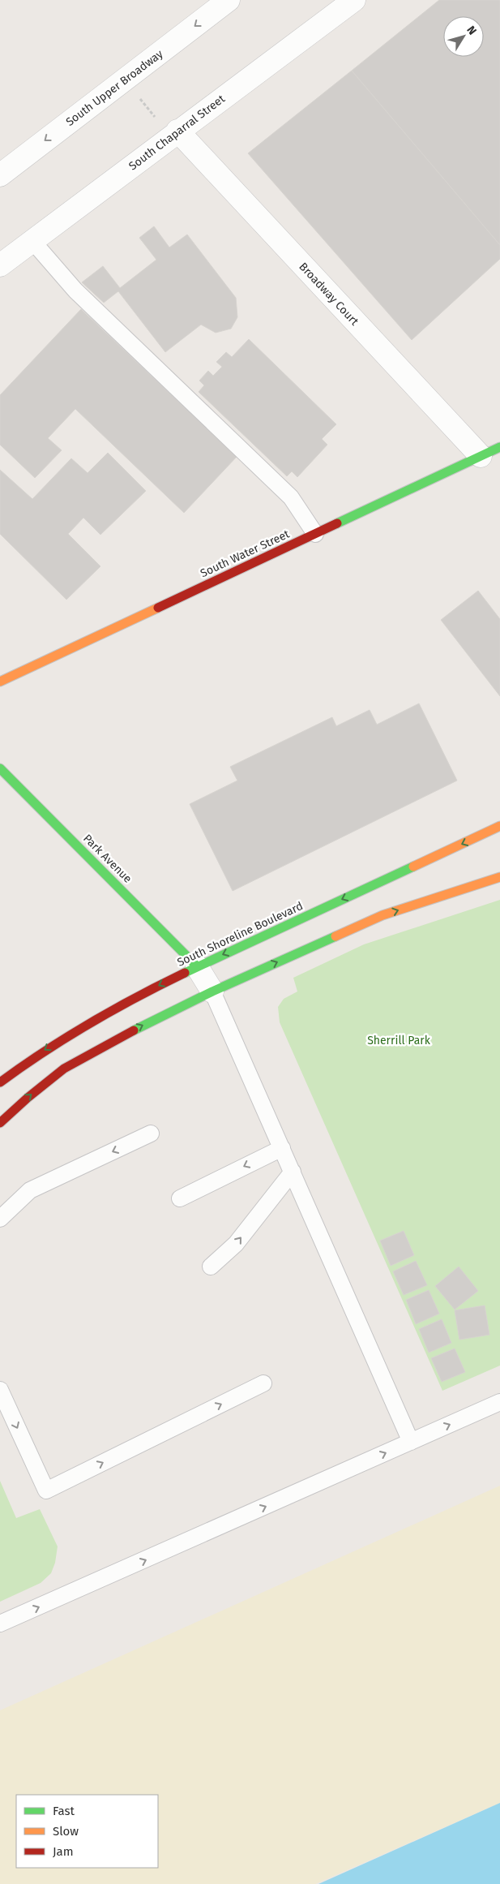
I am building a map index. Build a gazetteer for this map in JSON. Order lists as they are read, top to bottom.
{
  "streets": {
    "main road": ["South Water Street", "Park Avenue", "South Shoreline Boulevard"],
    "street": ["South Upper Broadway", "South Chaparral Street", "Broadway Court"]
  },
  "crossings": [
    ["South Chaparral Street", "Broadway Court"],
    ["Broadway Court", "South Water Street"],
    ["Park Avenue", "South Shoreline Boulevard"]
  ],
  "one_way": ["South Upper Broadway"],
  "parks": ["Sherrill Park"],
  "legend": ["Fast", "Slow", "Jam"],
  "north": "top right"
}
